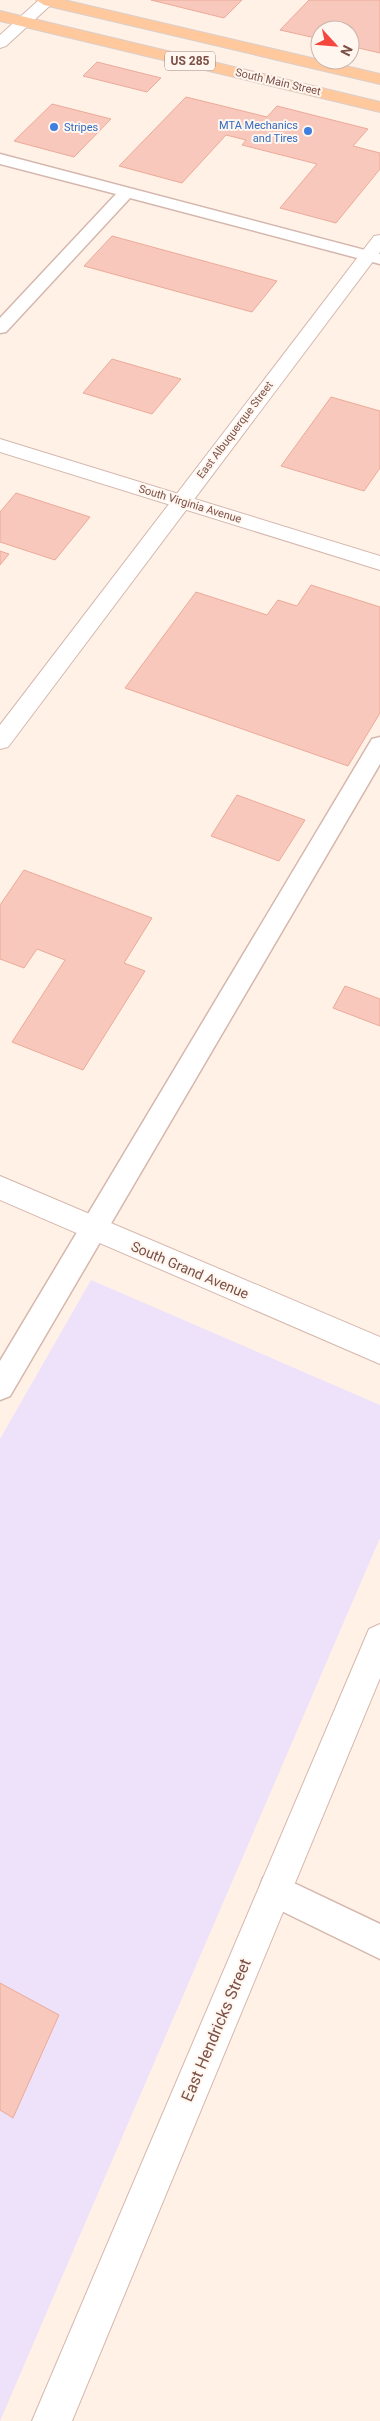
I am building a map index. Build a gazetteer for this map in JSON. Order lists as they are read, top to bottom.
{
  "streets": {
    "main road": ["US 285", "South Main Street"],
    "street": [
      "East Albuquerque Street",
      "South Virginia Avenue",
      "South Grand Avenue",
      "East Hendricks Street"
    ]
  },
  "crossings": [
    ["East Albuquerque Street", "South Virginia Avenue"]
  ],
  "places": ["Stripes", "MTA Mechanics and Tires"],
  "north": "bottom right"
}
